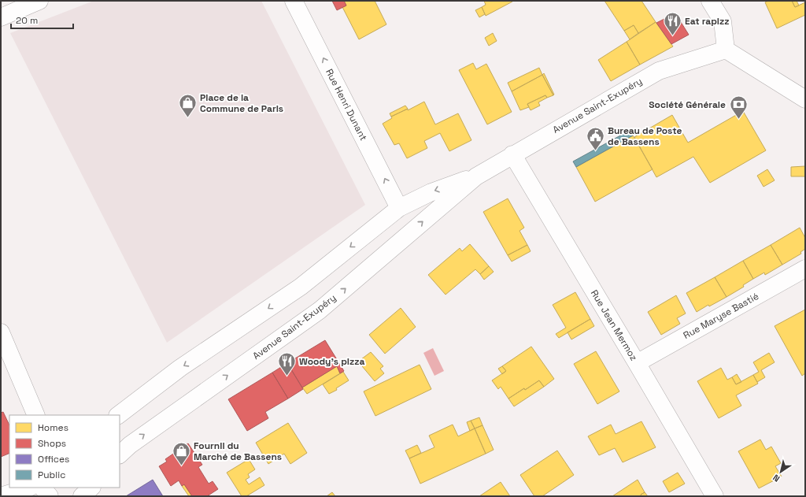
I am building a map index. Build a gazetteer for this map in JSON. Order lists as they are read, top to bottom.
{
  "streets": {
    "street": [
      "Rue Henri Dunant",
      "Avenue Saint-Exupéry",
      "Rue Maryse Bastié",
      "Rue Jean Mermoz"
    ]
  },
  "crossings": [
    ["Rue Henri Dunant", "Avenue Saint-Exupéry"],
    ["Avenue Saint-Exupéry", "Rue Jean Mermoz"],
    ["Rue Maryse Bastié", "Rue Jean Mermoz"]
  ],
  "one_way": ["Rue Henri Dunant"],
  "places": {
    "restaurant": ["Eat rapizz", "Woody's pizza"],
    "shop": ["Place de la Commune de Paris", "Fournil du Marché de Bassens"],
    "bank": ["Société Générale"],
    "public building": ["Bureau de Poste de Bassens"]
  },
  "legend": [
    "Homes",
    "Shops",
    "Offices",
    "Public"
  ],
  "scale_bar": "20 m",
  "north": "bottom left"
}
